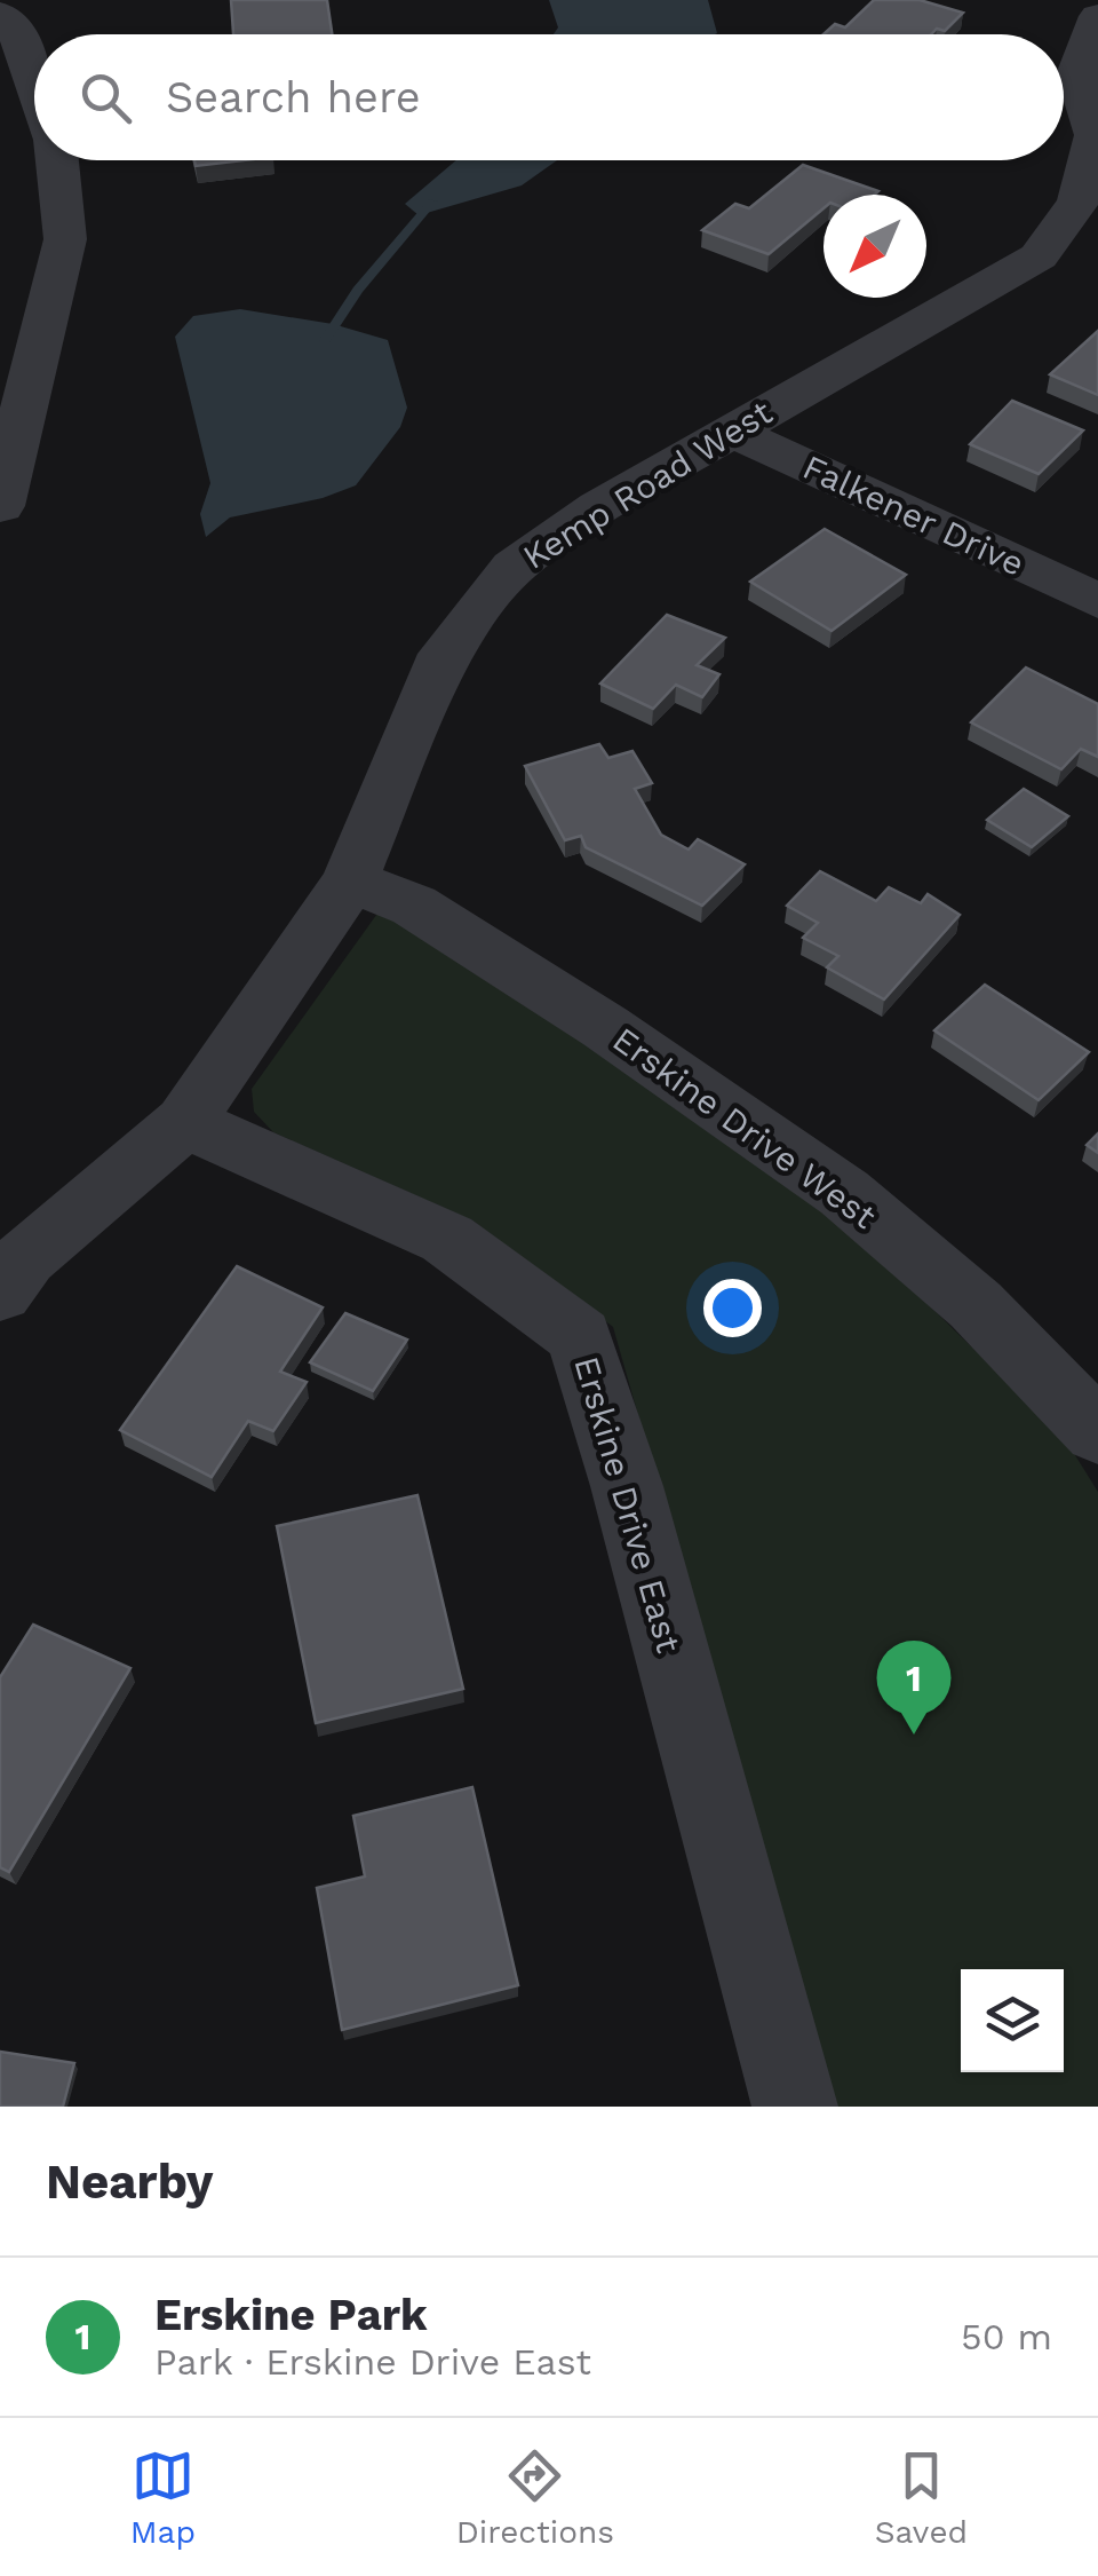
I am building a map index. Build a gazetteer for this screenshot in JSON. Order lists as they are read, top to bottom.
{
  "streets": {
    "street": [
      "Kemp Road West",
      "Falkener Drive",
      "Erskine Drive West",
      "Erskine Drive East"
    ]
  },
  "crossings": [
    ["Kemp Road West", "Falkener Drive"],
    ["Kemp Road West", "Erskine Drive West"],
    ["Kemp Road West", "Erskine Drive East"]
  ],
  "north": "bottom left",
  "page": {
    "search": "Search here",
    "pins": "1",
    "heading": "Nearby",
    "list": [
      {
        "mark": "1",
        "name": "Erskine Park",
        "note": "Park · Erskine Drive East",
        "value": "50 m"
      }
    ],
    "nav": ["Map", "Directions", "Saved"]
  }
}
